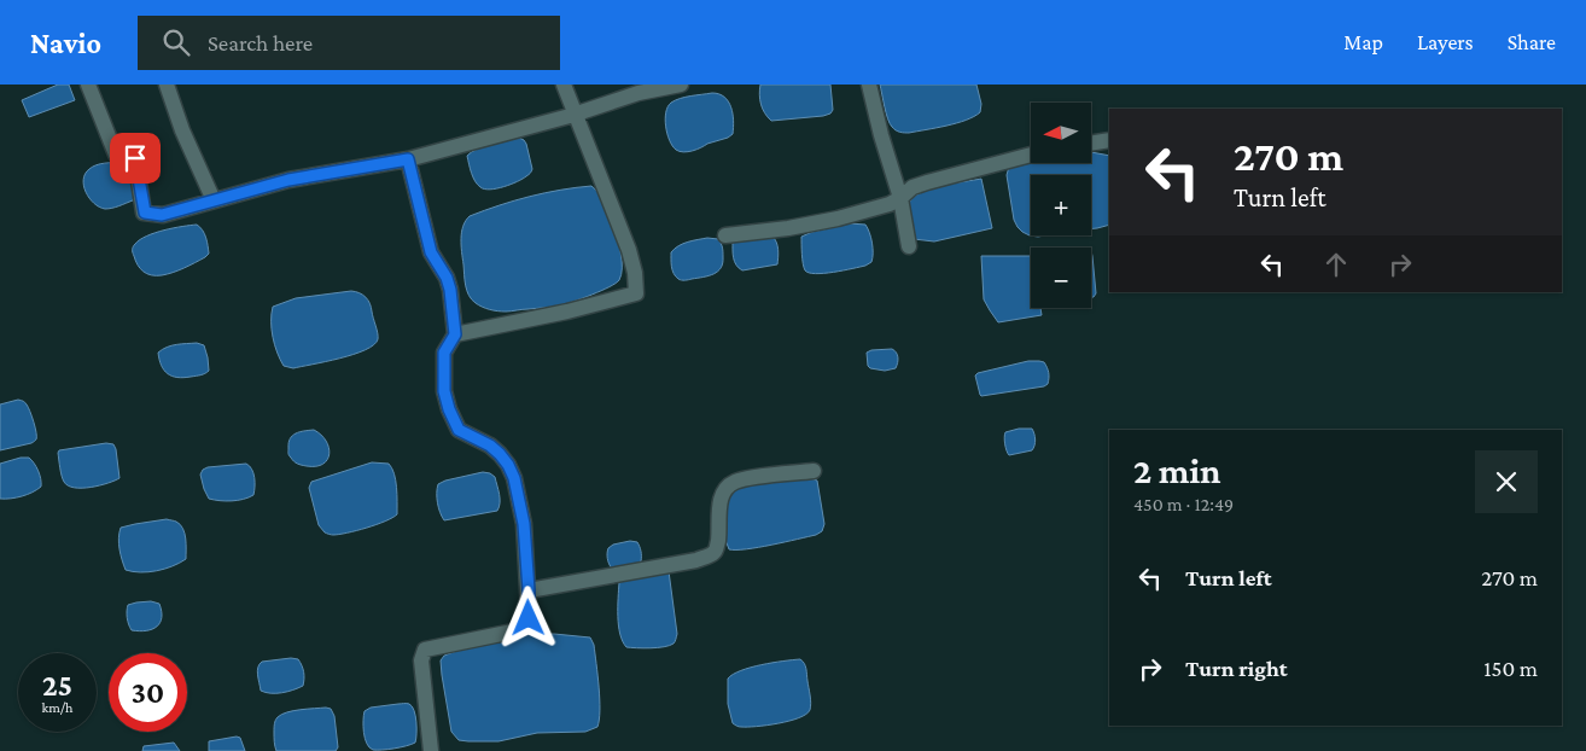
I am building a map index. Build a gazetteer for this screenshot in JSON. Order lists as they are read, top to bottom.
{
  "north": "left",
  "page": {
    "header": "Navio",
    "search": "Search here",
    "nav": ["Map", "Layers", "Share"],
    "map_buttons": ["+", "−"],
    "turn": ["270 m", "Turn left"],
    "heading": ["2 min", "450 m · 12:49"],
    "list": [
      {
        "name": "Turn left",
        "value": "270 m"
      },
      {
        "name": "Turn right",
        "value": "150 m"
      }
    ],
    "speed": "25 km/h",
    "limit": "30"
  }
}
